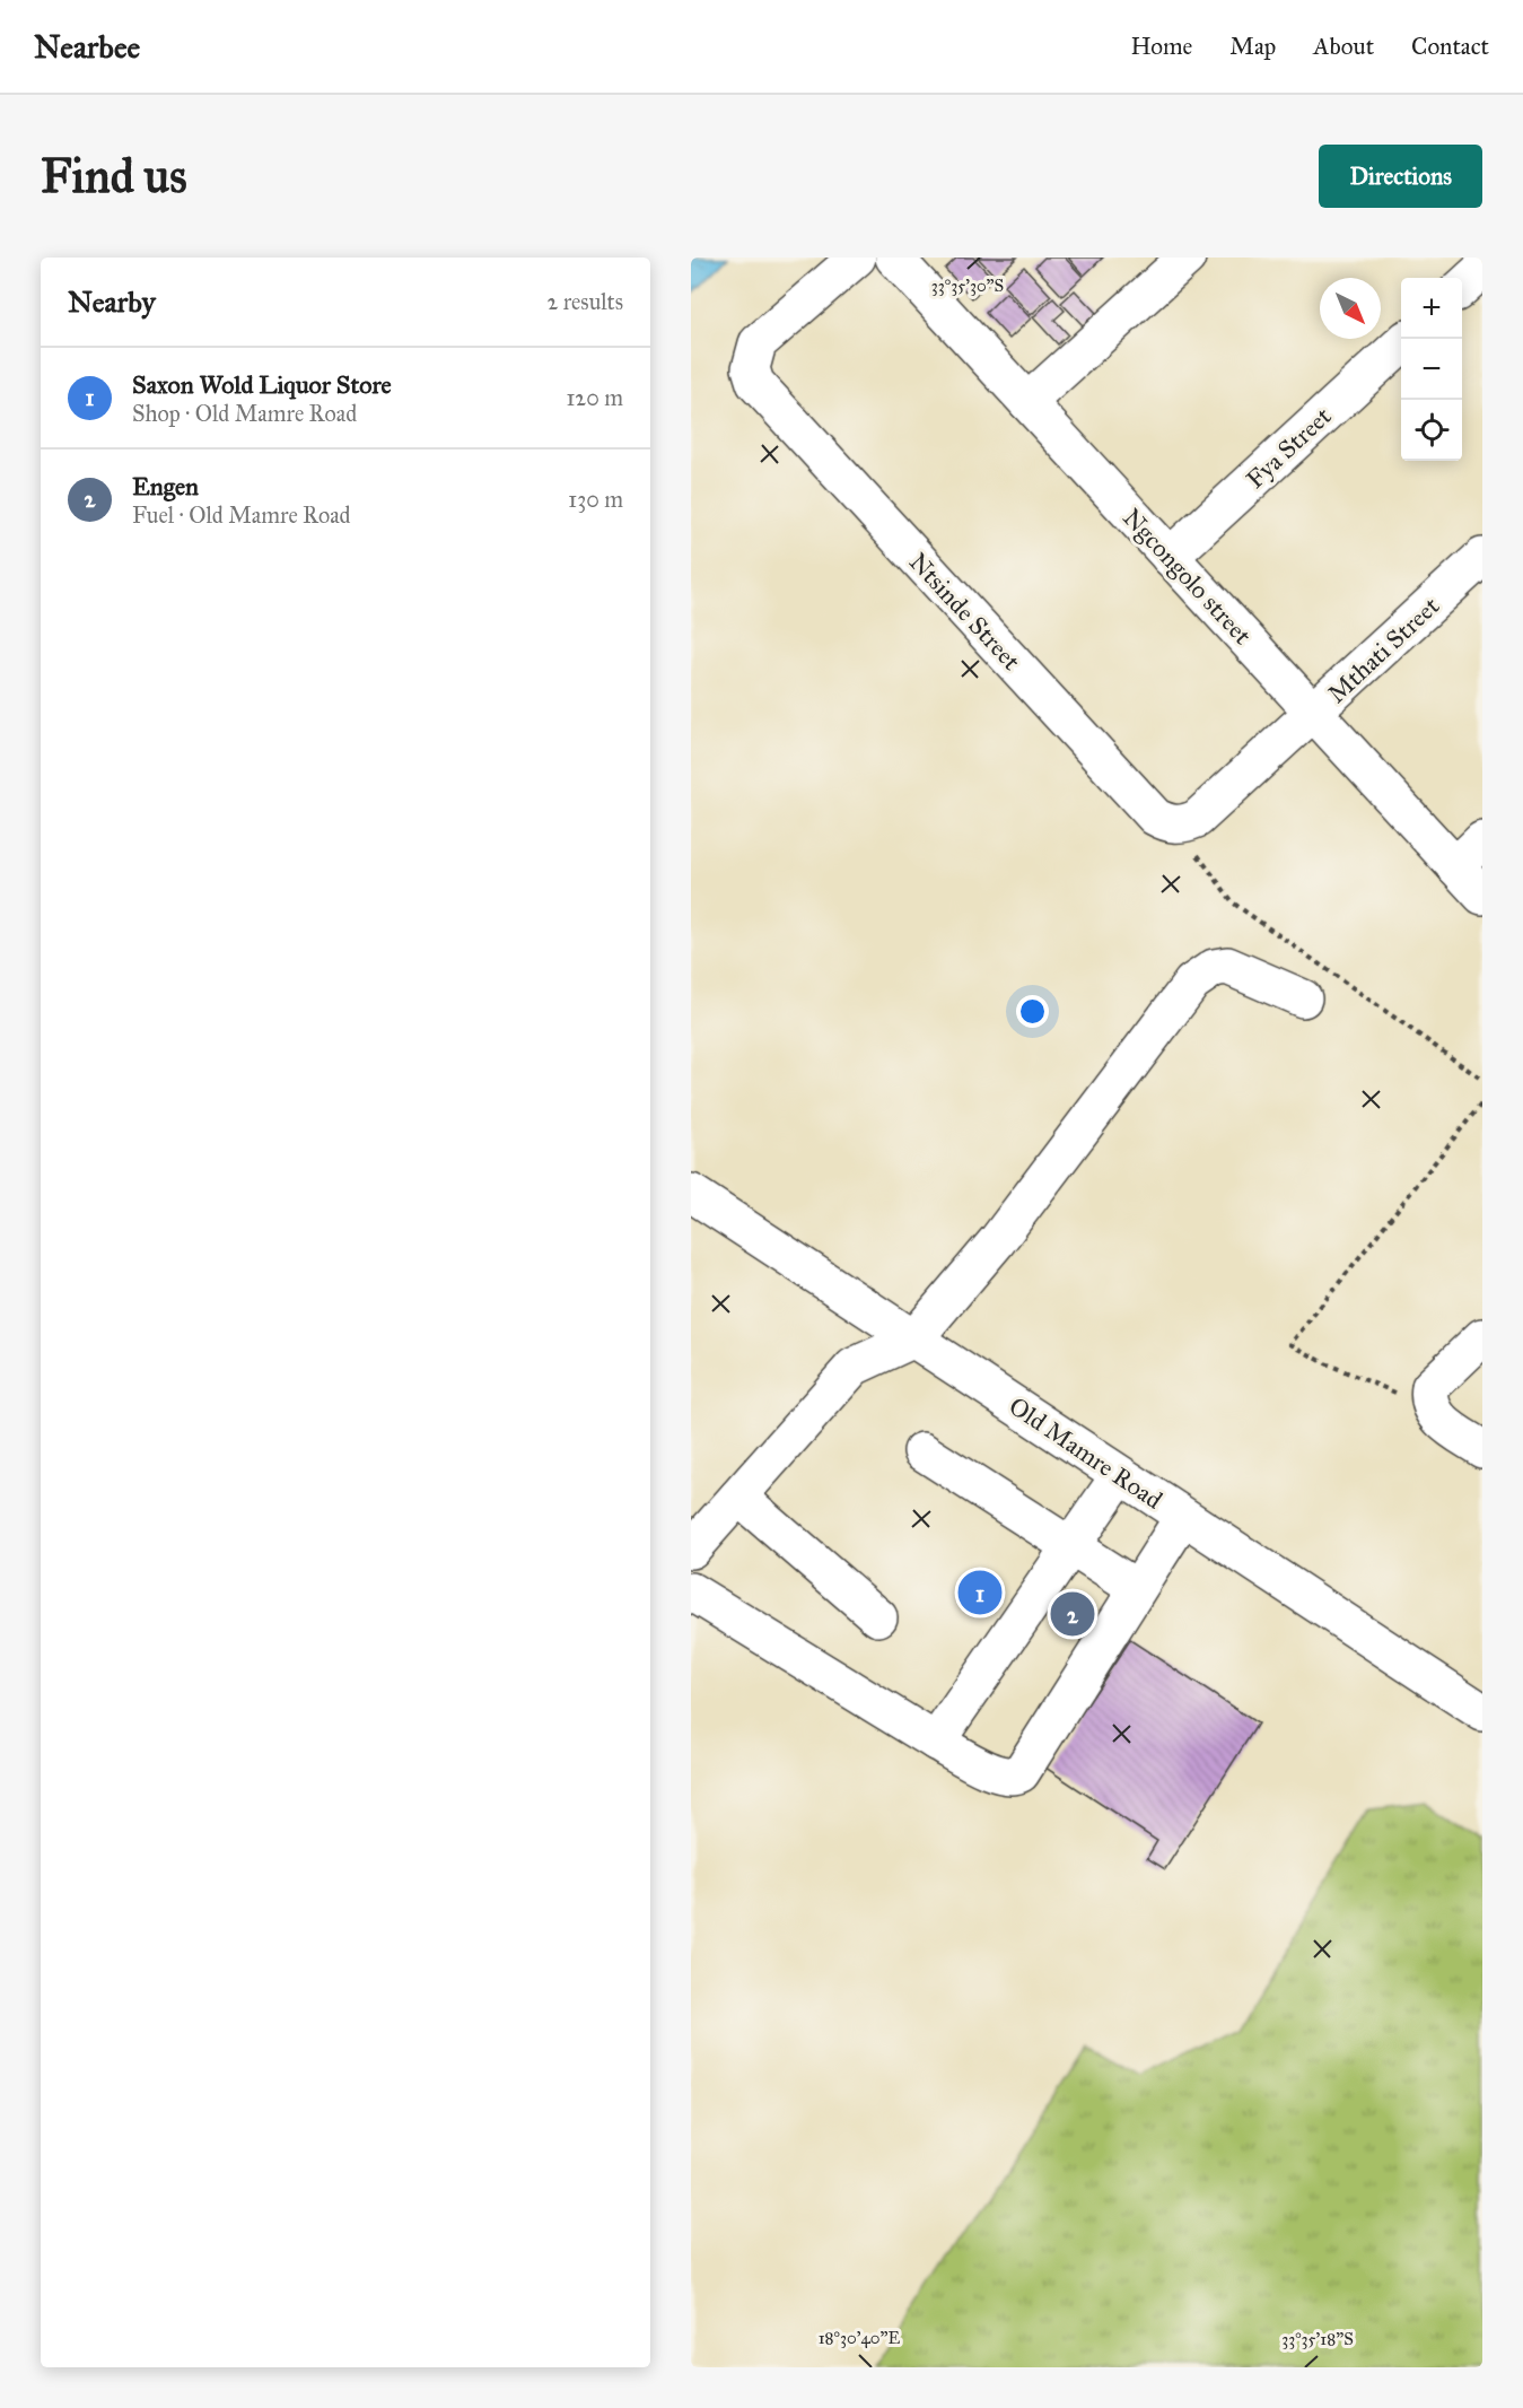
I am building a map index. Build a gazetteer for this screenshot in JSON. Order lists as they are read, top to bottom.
{
  "streets": {
    "street": [
      "Fya Street",
      "Ngcongolo street",
      "Ntsinde Street",
      "Mthati Street",
      "Old Mamre Road"
    ]
  },
  "crossings": [
    ["Fya Street", "Ngcongolo street"],
    ["Ngcongolo street", "Mthati Street"]
  ],
  "north": "bottom right",
  "page": {
    "header": "Nearbee",
    "nav": [
      "Home",
      "Map",
      "About",
      "Contact"
    ],
    "buttons": "Directions",
    "title": "Find us",
    "heading": ["Nearby", "2 results"],
    "map_buttons": ["+", "−"],
    "list": [
      {
        "mark": "1",
        "name": "Saxon Wold Liquor Store",
        "note": "Shop · Old Mamre Road",
        "value": "120 m"
      },
      {
        "mark": "2",
        "name": "Engen",
        "note": "Fuel · Old Mamre Road",
        "value": "130 m"
      }
    ],
    "pins": ["1", "2"]
  },
  "coordinates": ["33°35'30\"S", "18°30'40\"E", "33°35'18\"S"]
}
